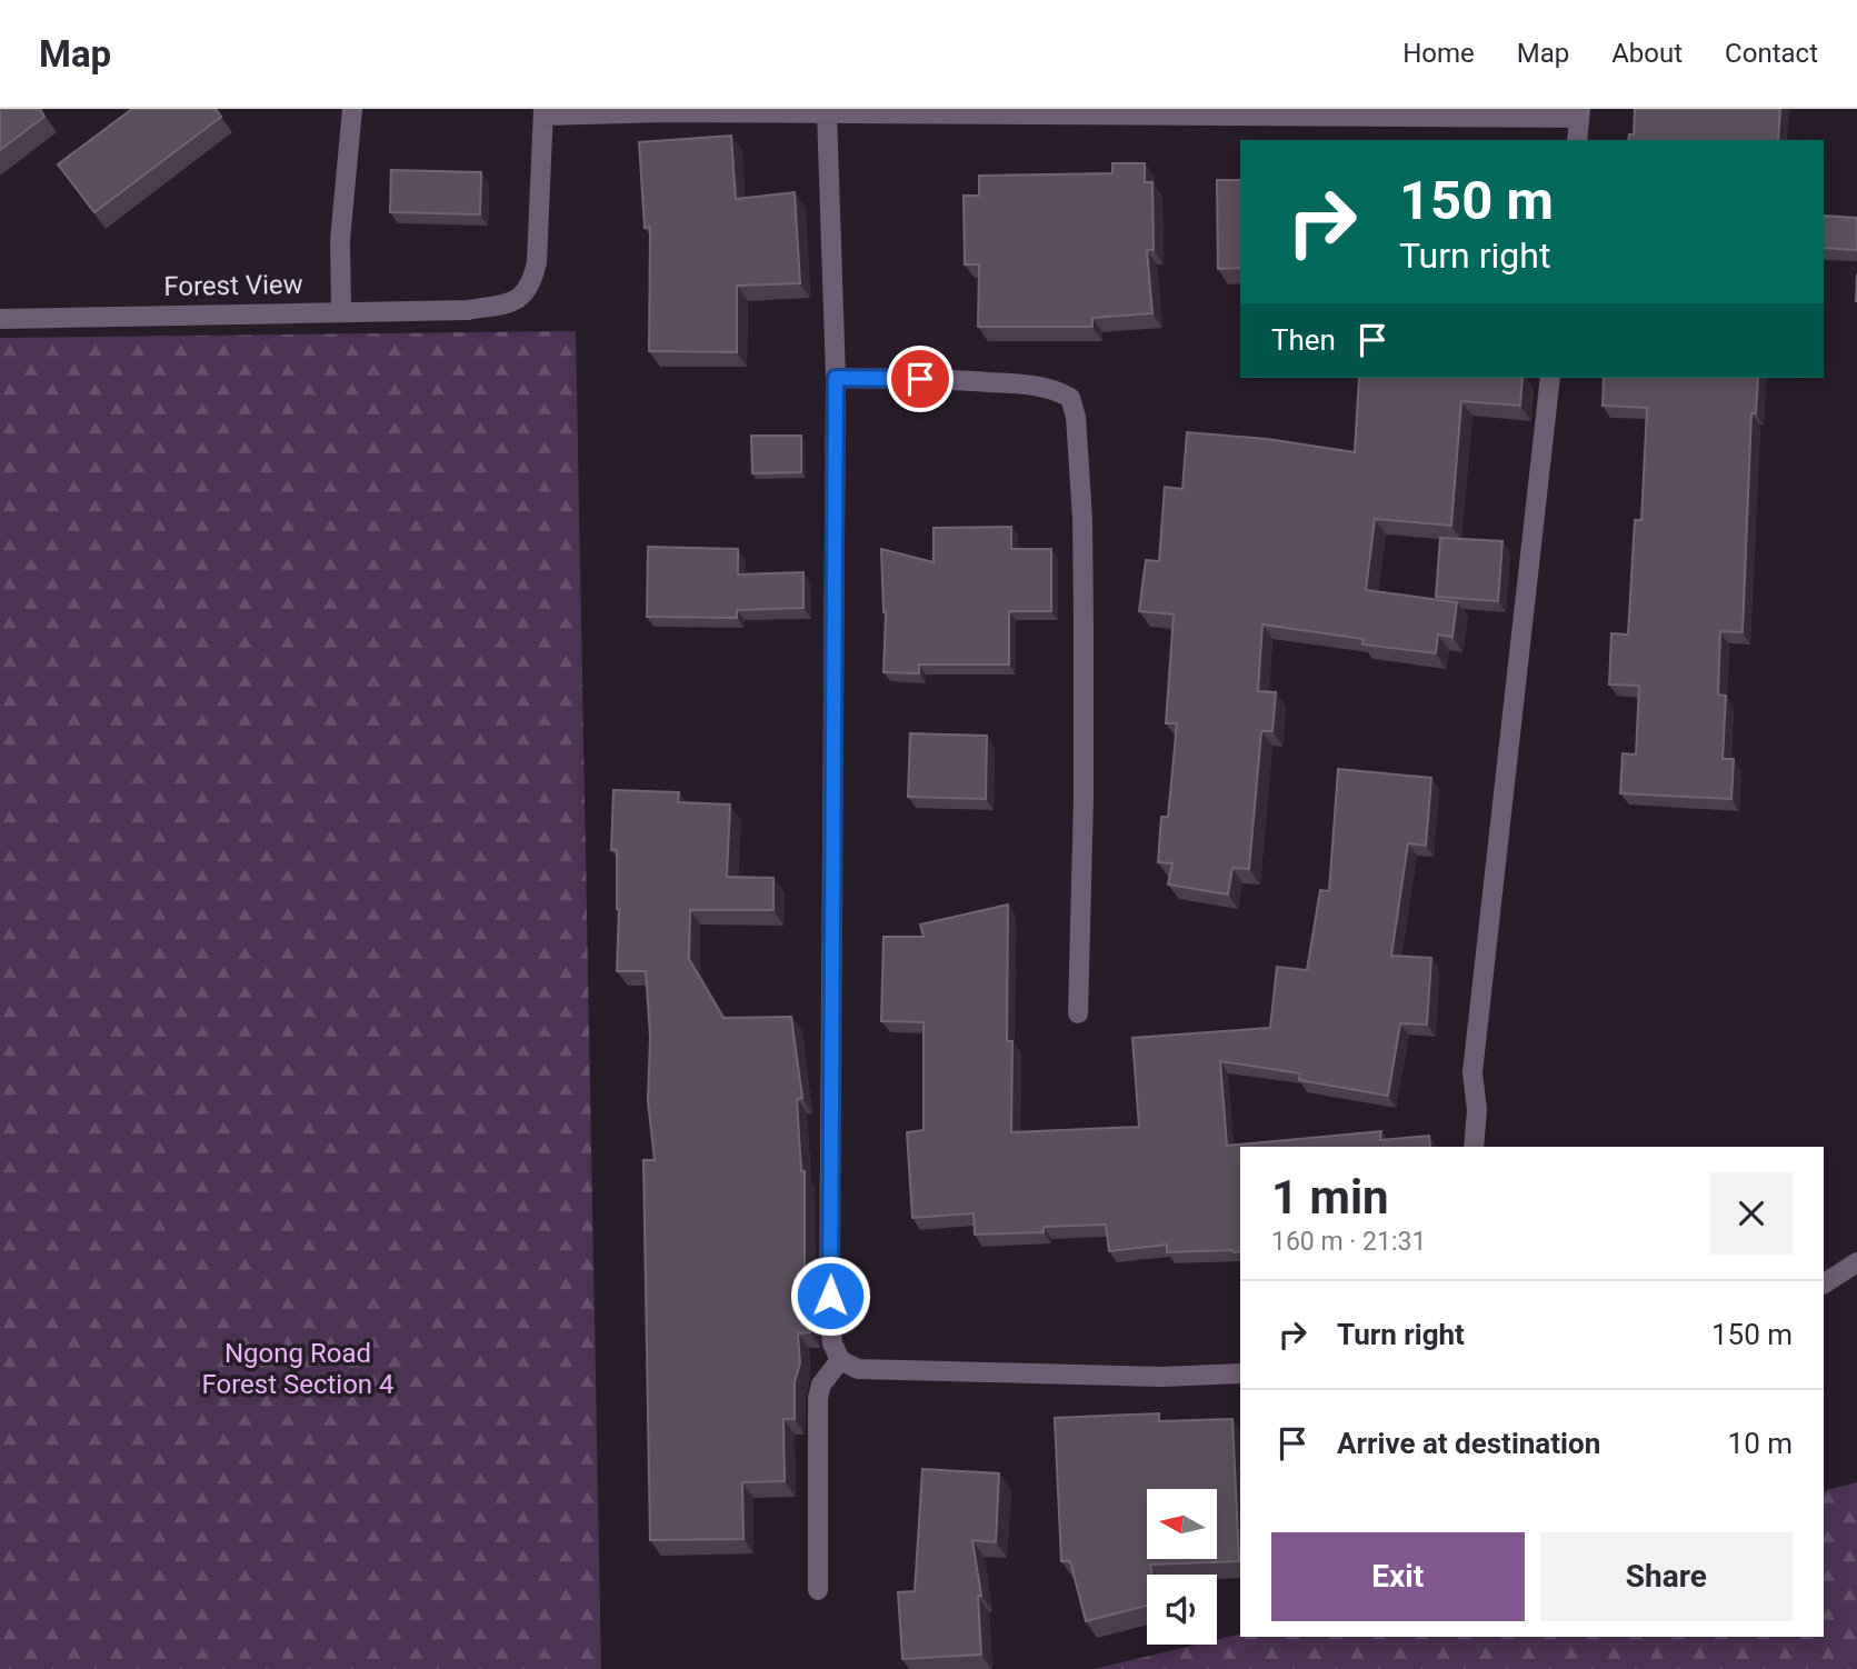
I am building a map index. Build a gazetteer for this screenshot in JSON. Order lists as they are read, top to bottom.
{
  "streets": {
    "street": ["Forest View"]
  },
  "parks": ["Ngong Road Forest Section 4"],
  "north": "left",
  "page": {
    "header": "Map",
    "nav": [
      "Home",
      "Map",
      "About",
      "Contact"
    ],
    "turn": ["150 m", "Turn right"],
    "then": "Then",
    "heading": ["1 min", "160 m · 21:31"],
    "list": [
      {
        "name": "Turn right",
        "value": "150 m"
      },
      {
        "name": "Arrive at destination",
        "value": "10 m"
      }
    ],
    "buttons": ["Exit", "Share"]
  }
}
